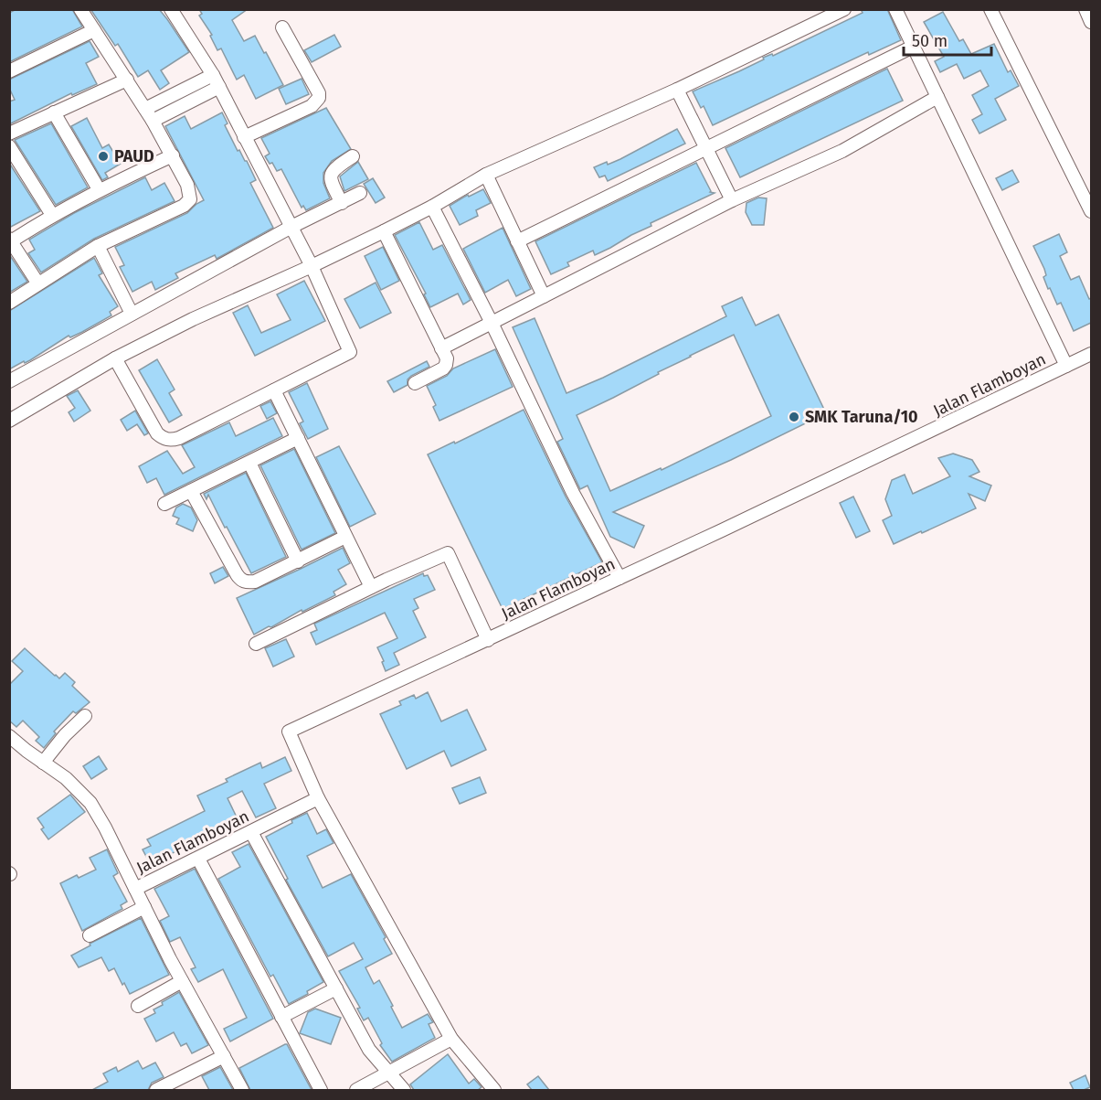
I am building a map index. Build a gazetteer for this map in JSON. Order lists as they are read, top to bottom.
{
  "streets": {
    "street": ["Jalan Flamboyan"]
  },
  "places": ["PAUD", "SMK Taruna/10"],
  "scale_bar": "50 m"
}
